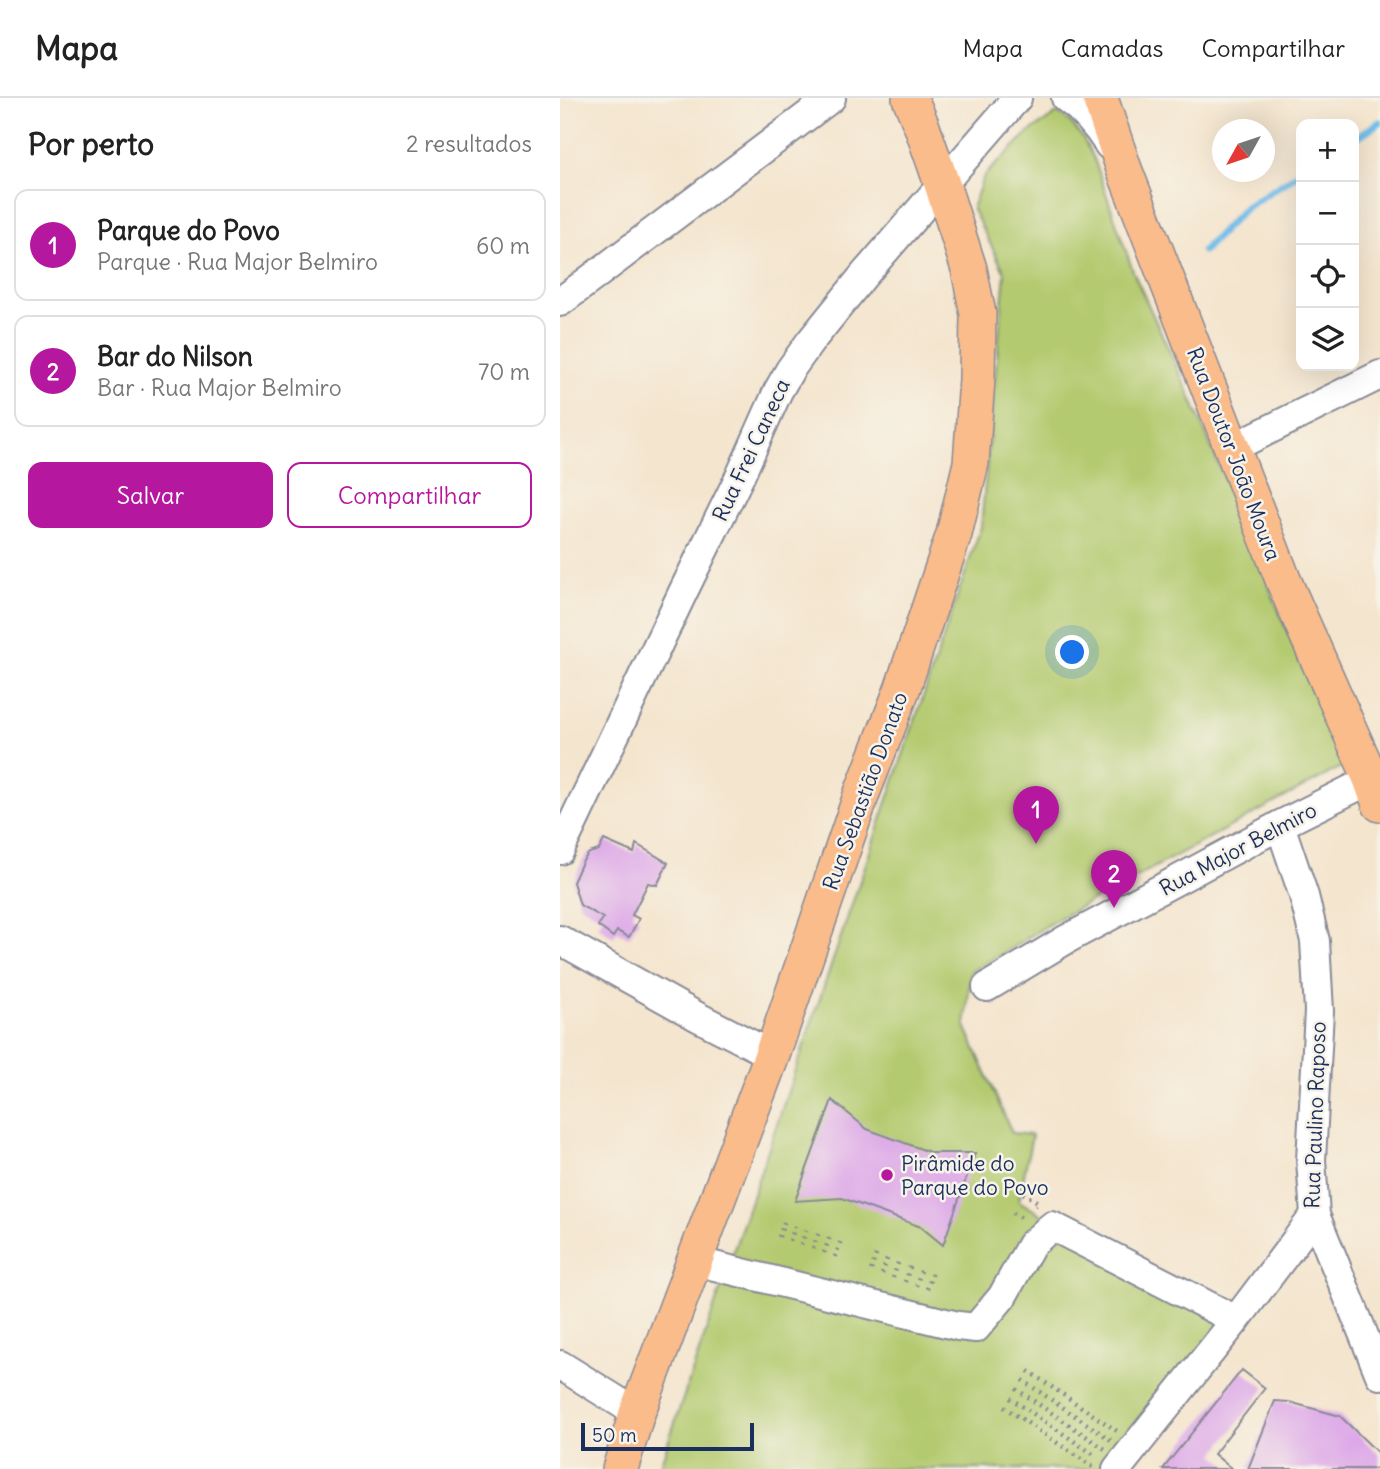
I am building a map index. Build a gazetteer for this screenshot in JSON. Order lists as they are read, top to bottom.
{
  "streets": {
    "main road": ["Rua Doutor João Moura", "Rua Sebastião Donato"],
    "street": ["Rua Frei Caneca", "Rua Major Belmiro", "Rua Paulino Raposo"]
  },
  "crossings": [
    ["Rua Frei Caneca", "Rua Sebastião Donato"],
    ["Rua Doutor João Moura", "Rua Major Belmiro"],
    ["Rua Major Belmiro", "Rua Paulino Raposo"]
  ],
  "places": ["Pirâmide do Parque do Povo"],
  "scale_bar": "50 m",
  "north": "bottom left",
  "page": {
    "header": "Mapa",
    "nav": ["Mapa", "Camadas", "Compartilhar"],
    "heading": ["Por perto", "2 resultados"],
    "map_buttons": ["+", "−"],
    "list": [
      {
        "mark": "1",
        "name": "Parque do Povo",
        "note": "Parque · Rua Major Belmiro",
        "value": "60 m"
      },
      {
        "mark": "2",
        "name": "Bar do Nilson",
        "note": "Bar · Rua Major Belmiro",
        "value": "70 m"
      }
    ],
    "buttons": ["Salvar", "Compartilhar"],
    "pins": ["1", "2"],
    "scale": "50 m"
  }
}
